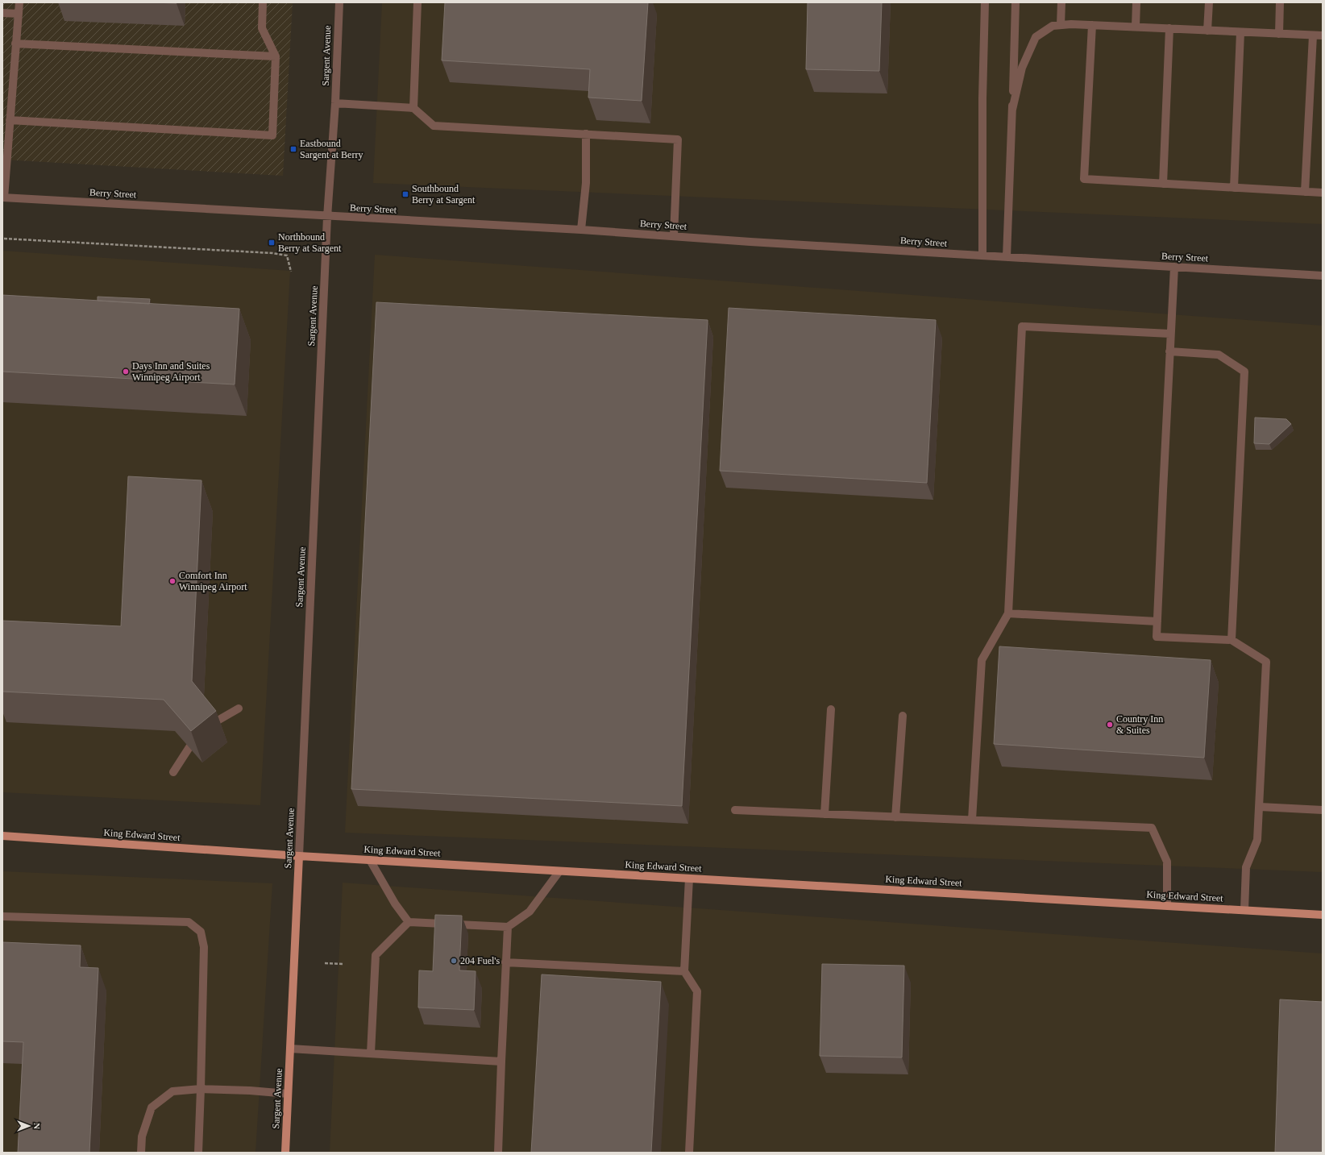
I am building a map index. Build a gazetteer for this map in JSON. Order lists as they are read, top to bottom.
{
  "streets": {
    "main road": ["Sargent Avenue", "King Edward Street"],
    "street": ["Berry Street"]
  },
  "crossings": [
    ["Sargent Avenue", "Berry Street"],
    ["Sargent Avenue", "King Edward Street"]
  ],
  "places": {
    "transit": ["Eastbound Sargent at Berry", "Southbound Berry at Sargent", "Northbound Berry at Sargent"],
    "other": [
      "Days Inn and Suites Winnipeg Airport",
      "Comfort Inn Winnipeg Airport",
      "Country Inn & Suites",
      "204 Fuel's"
    ]
  },
  "north": "right"
}
